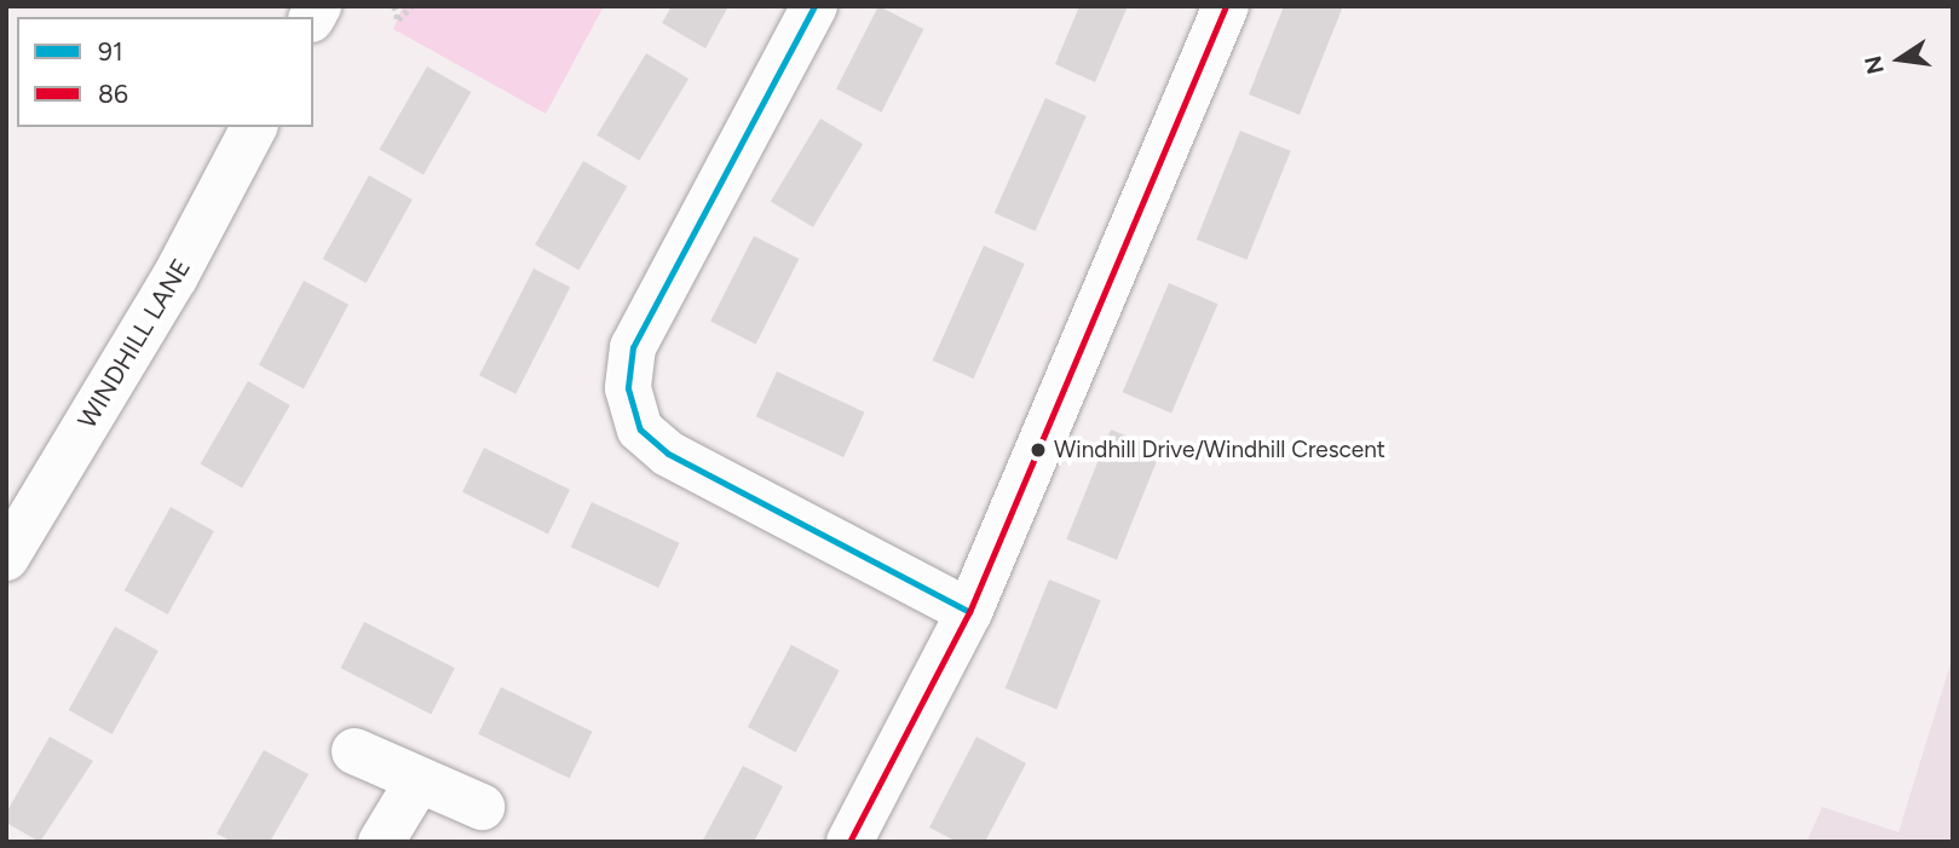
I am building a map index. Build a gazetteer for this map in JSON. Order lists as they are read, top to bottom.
{
  "streets": {
    "street": ["WINDHILL LANE"]
  },
  "places": ["Windhill Drive/Windhill Crescent"],
  "lines": ["transit line 91", "transit line 86"],
  "legend": ["91", "86"],
  "north": "left"
}
